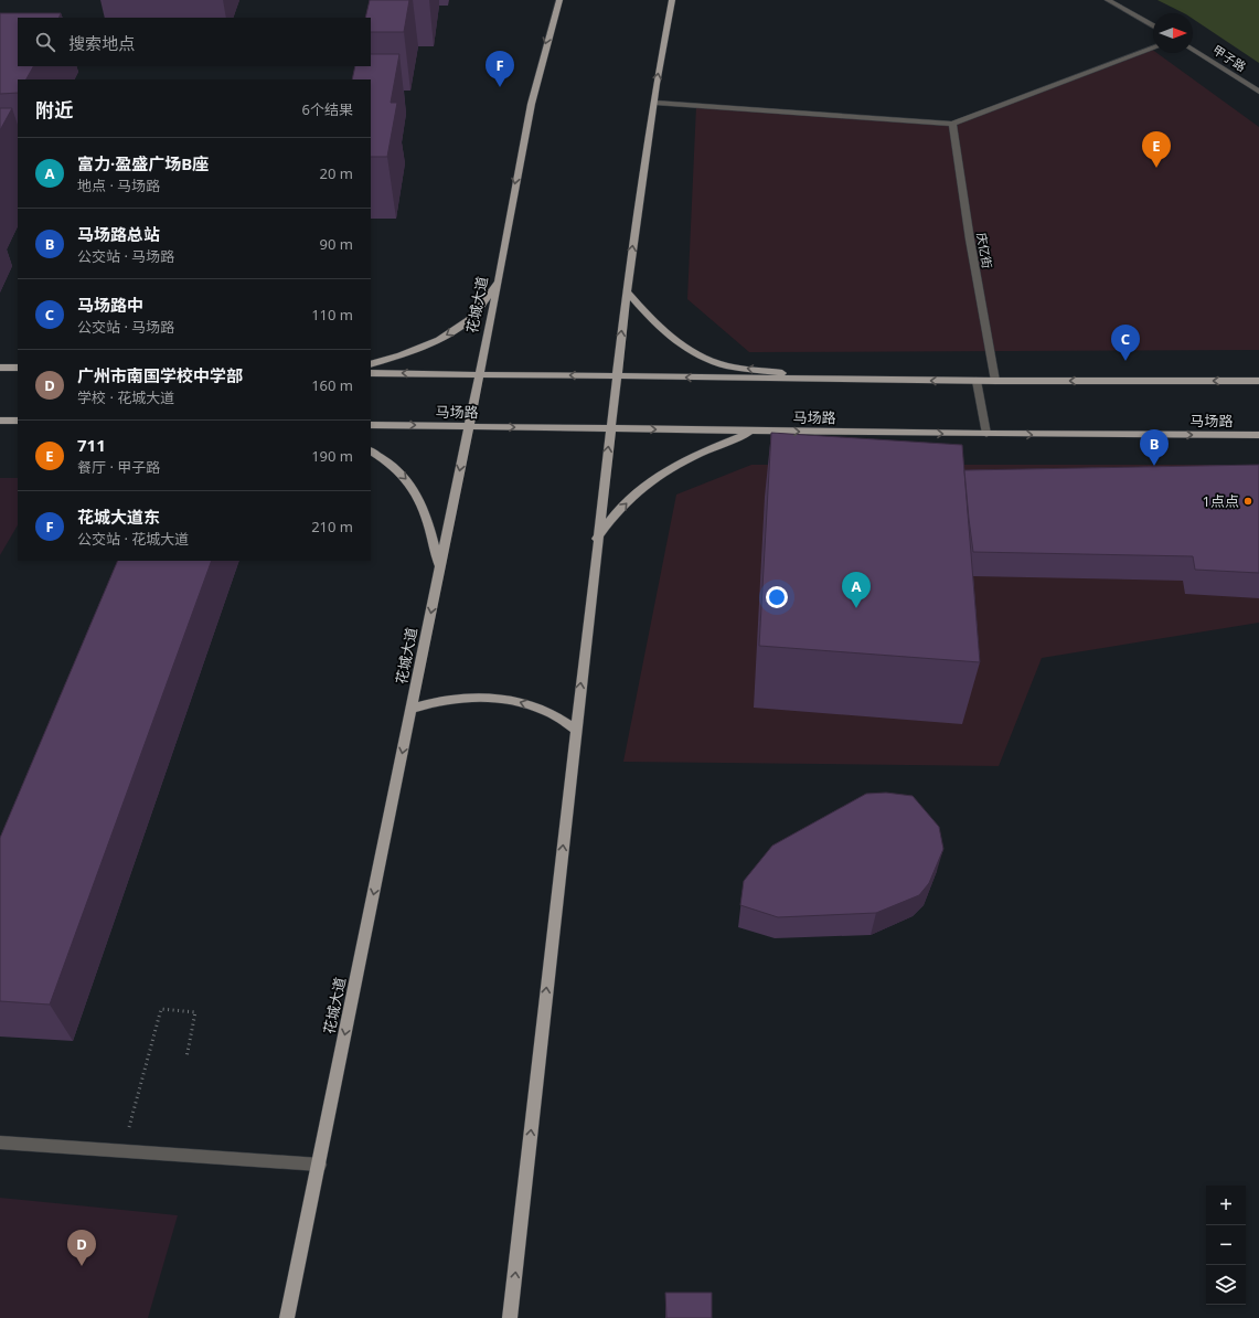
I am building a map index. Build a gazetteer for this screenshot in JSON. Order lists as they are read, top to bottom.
{
  "streets": {
    "main road": ["花城大道", "马场路"],
    "street": ["甲子路", "庆亿街"]
  },
  "crossings": [
    ["花城大道", "马场路"]
  ],
  "one_way": ["花城大道"],
  "places": ["1点点"],
  "north": "right",
  "page": {
    "search": "搜索地点",
    "pins": [
      "F",
      "E",
      "C",
      "B",
      "A",
      "D"
    ],
    "heading": ["附近", "6个结果"],
    "list": [
      {
        "mark": "A",
        "name": "富力·盈盛广场B座",
        "note": "地点 · 马场路",
        "value": "20 m"
      },
      {
        "mark": "B",
        "name": "马场路总站",
        "note": "公交站 · 马场路",
        "value": "90 m"
      },
      {
        "mark": "C",
        "name": "马场路中",
        "note": "公交站 · 马场路",
        "value": "110 m"
      },
      {
        "mark": "D",
        "name": "广州市南国学校中学部",
        "note": "学校 · 花城大道",
        "value": "160 m"
      },
      {
        "mark": "E",
        "name": "711",
        "note": "餐厅 · 甲子路",
        "value": "190 m"
      },
      {
        "mark": "F",
        "name": "花城大道东",
        "note": "公交站 · 花城大道",
        "value": "210 m"
      }
    ],
    "map_buttons": ["+", "−"]
  }
}
